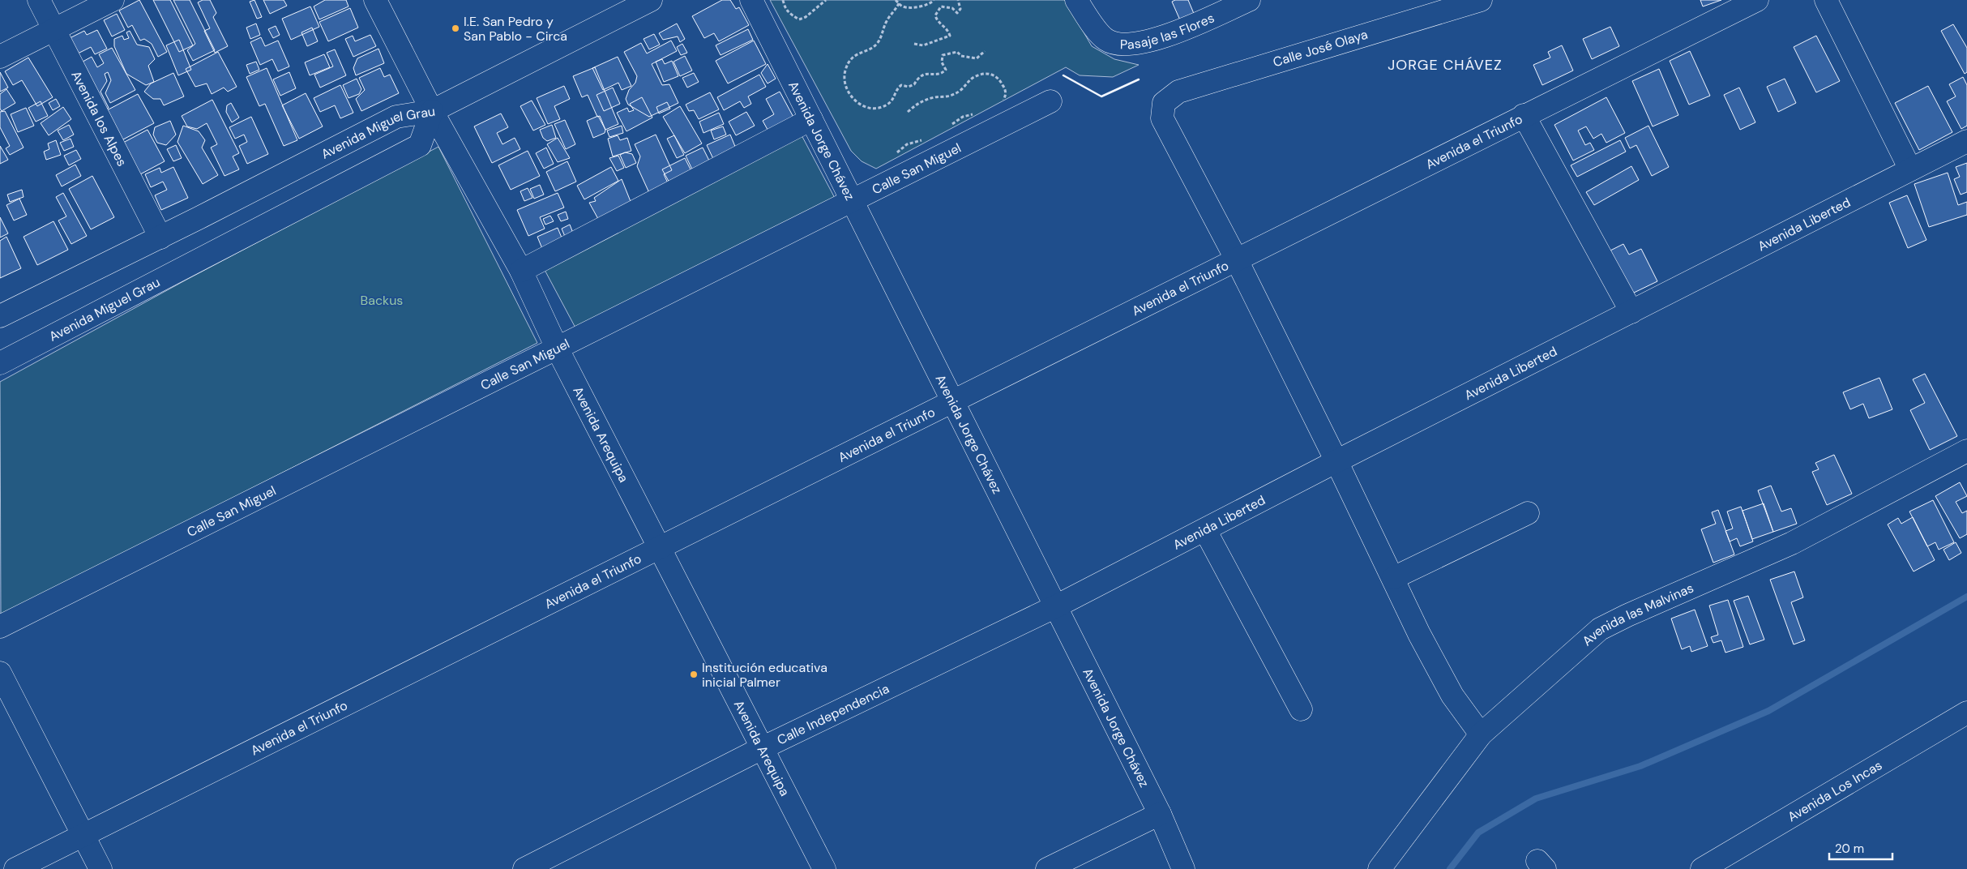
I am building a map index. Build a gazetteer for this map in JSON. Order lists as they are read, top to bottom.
{
  "streets": {
    "street": [
      "Pasaje las Flores",
      "Calle José Olaya",
      "Avenida los Alpes",
      "Avenida Miguel Grau",
      "Avenida Jorge Chávez",
      "Avenida el Triunfo",
      "Calle San Miguel",
      "Avenida Liberted",
      "Avenida Arequipa",
      "Avenida las Malvinas",
      "Calle Independencia",
      "Avenida Los Incas"
    ]
  },
  "crossings": [
    ["Calle José Olaya", "Avenida el Triunfo"],
    ["Avenida los Alpes", "Avenida Miguel Grau"],
    ["Avenida Miguel Grau", "Avenida Arequipa"],
    ["Avenida Jorge Chávez", "Avenida el Triunfo"],
    ["Avenida Jorge Chávez", "Calle San Miguel"],
    ["Avenida Jorge Chávez", "Avenida Liberted"],
    ["Avenida Jorge Chávez", "Calle Independencia"],
    ["Avenida el Triunfo", "Avenida Arequipa"],
    ["Calle San Miguel", "Avenida Arequipa"],
    ["Avenida Liberted", "Calle Independencia"],
    ["Avenida Arequipa", "Calle Independencia"]
  ],
  "districts": ["JORGE CHÁVEZ"],
  "parks": ["Backus"],
  "places": ["I.E. San Pedro y San Pablo - Circa", "Institución educativa inicial Palmer"],
  "scale_bar": "20 m"
}
